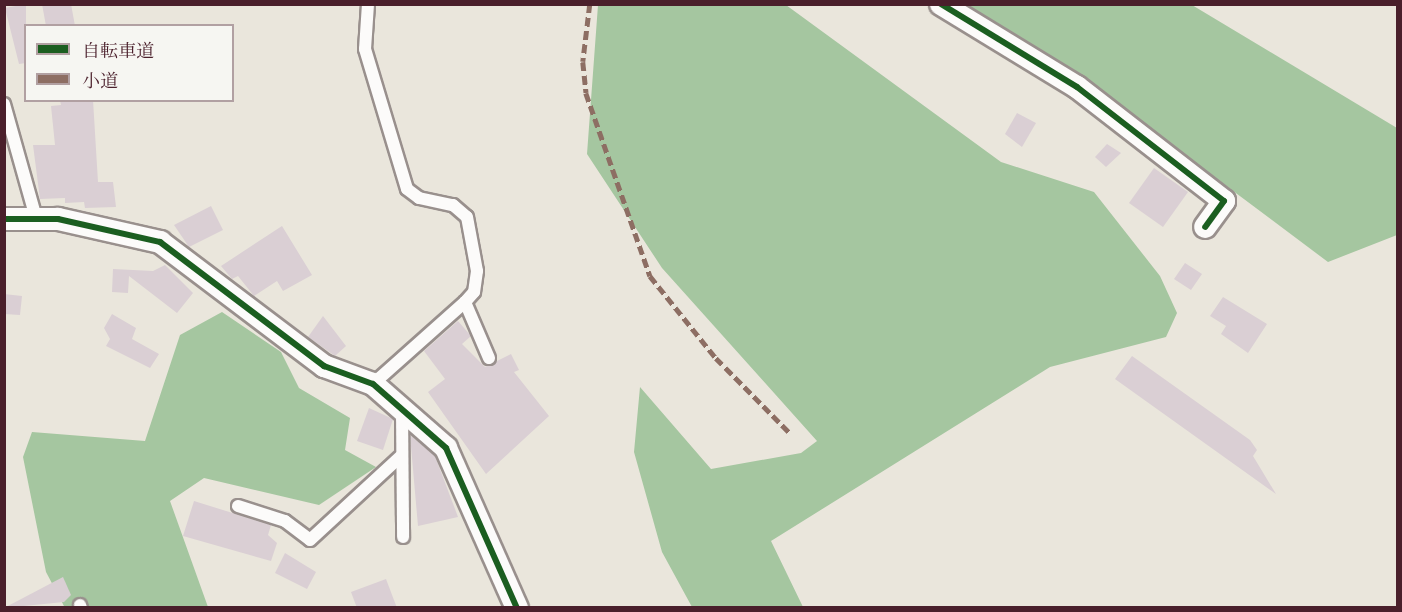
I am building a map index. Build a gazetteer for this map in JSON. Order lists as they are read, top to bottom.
{
  "legend": ["自転車道", "小道"]
}
